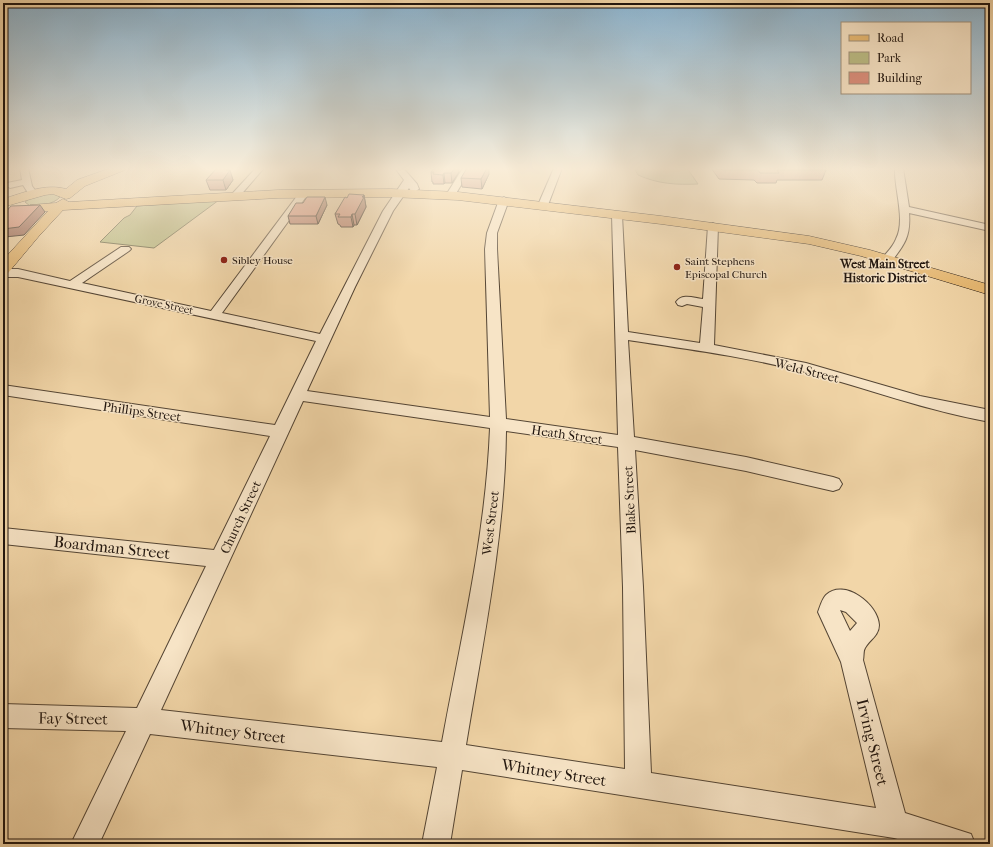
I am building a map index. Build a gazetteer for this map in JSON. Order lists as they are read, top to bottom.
{
  "streets": {
    "street": [
      "Grove Street",
      "Weld Street",
      "Phillips Street",
      "Heath Street",
      "Blake Street",
      "Church Street",
      "West Street",
      "Boardman Street",
      "Fay Street",
      "Whitney Street",
      "Irving Street"
    ]
  },
  "crossings": [
    ["Grove Street", "Church Street"],
    ["Weld Street", "Blake Street"],
    ["Phillips Street", "Church Street"],
    ["Heath Street", "Blake Street"],
    ["Heath Street", "Church Street"],
    ["Heath Street", "West Street"],
    ["Blake Street", "Whitney Street"],
    ["Church Street", "Boardman Street"],
    ["Church Street", "Fay Street"],
    ["Church Street", "Whitney Street"],
    ["West Street", "Whitney Street"],
    ["Fay Street", "Whitney Street"],
    ["Whitney Street", "Irving Street"]
  ],
  "districts": ["West Main Street Historic District"],
  "places": ["Sibley House", "Saint Stephens Episcopal Church"],
  "legend": ["Road", "Park", "Building"]
}
